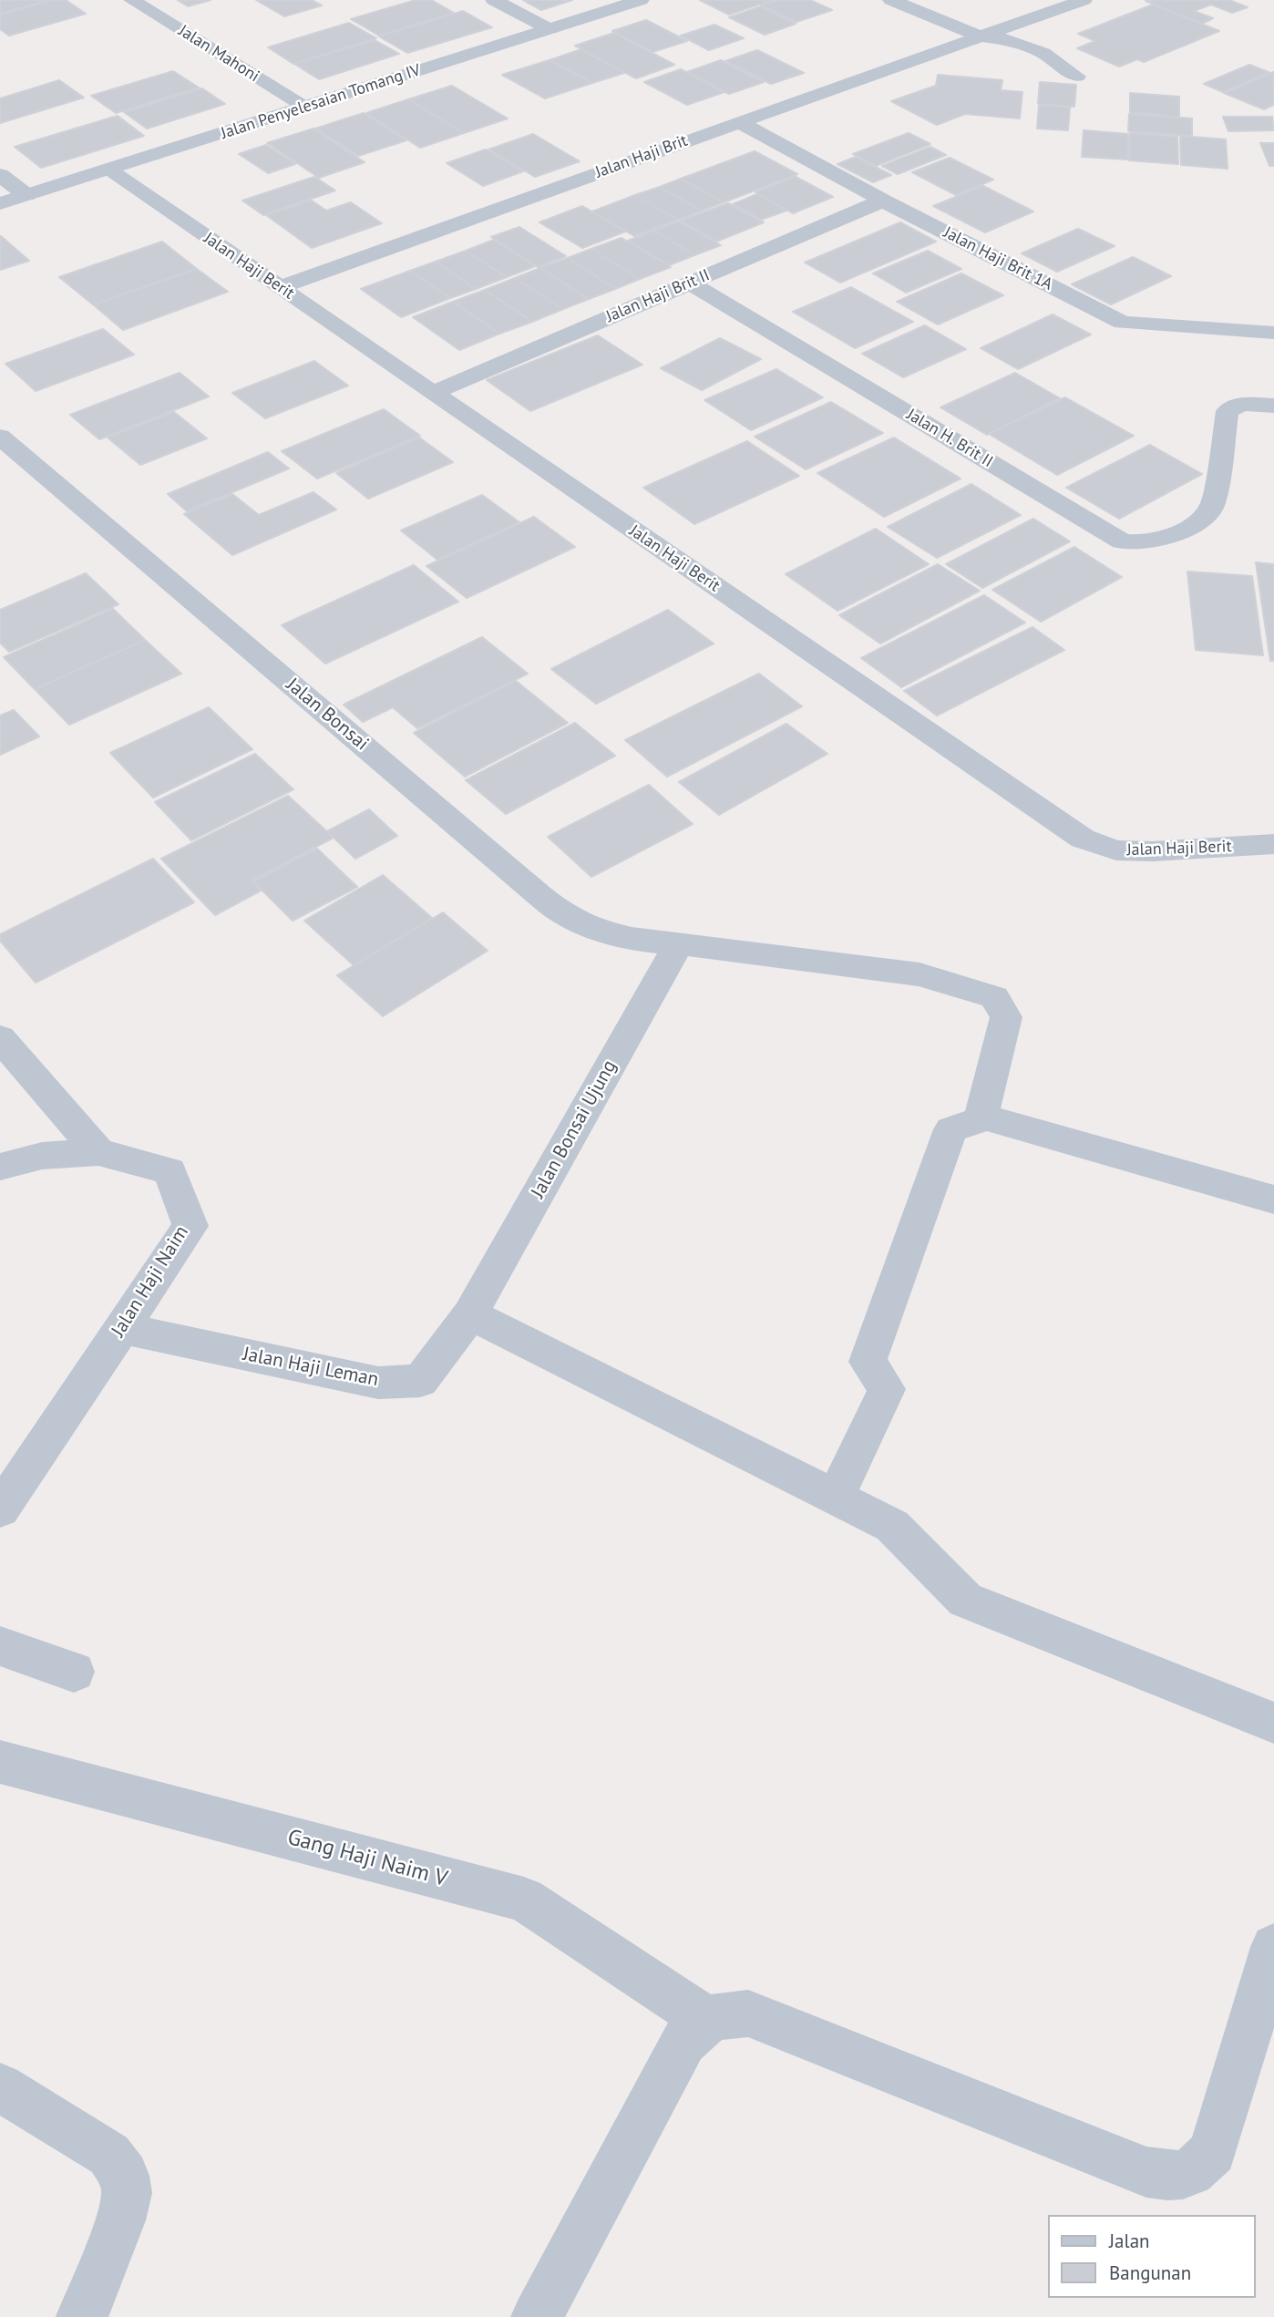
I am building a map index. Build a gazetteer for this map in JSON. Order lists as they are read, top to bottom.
{
  "streets": {
    "street": [
      "Jalan Mahoni",
      "Jalan Penyelesaian Tomang IV",
      "Jalan Haji Brit",
      "Jalan Haji Brit 1A",
      "Jalan Haji Berit",
      "Jalan Haji Brit II",
      "Jalan H. Brit II",
      "Jalan Bonsai",
      "Jalan Bonsai Ujung",
      "Jalan Haji Naim",
      "Jalan Haji Leman",
      "Gang Haji Naim V"
    ]
  },
  "crossings": [
    ["Jalan Mahoni", "Jalan Penyelesaian Tomang IV"],
    ["Jalan Penyelesaian Tomang IV", "Jalan Haji Berit"],
    ["Jalan Haji Brit", "Jalan Haji Brit 1A"],
    ["Jalan Haji Brit", "Jalan Haji Berit"],
    ["Jalan Haji Brit 1A", "Jalan Haji Brit II"],
    ["Jalan Haji Berit", "Jalan Haji Brit II"],
    ["Jalan Haji Brit II", "Jalan H. Brit II"],
    ["Jalan Bonsai", "Jalan Bonsai Ujung"],
    ["Jalan Bonsai Ujung", "Jalan Haji Leman"],
    ["Jalan Haji Naim", "Jalan Haji Leman"]
  ],
  "legend": ["Jalan", "Bangunan"]
}
